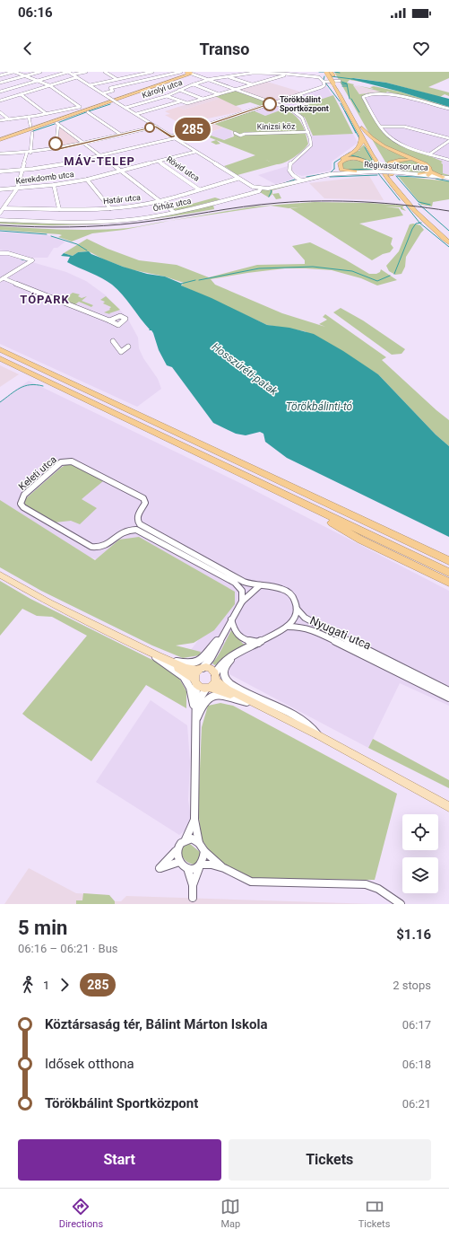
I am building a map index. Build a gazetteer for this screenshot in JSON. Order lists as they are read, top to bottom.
{
  "streets": {
    "street": [
      "Károlyi utca",
      "Kinizsi köz",
      "Régivasútsor utca",
      "Rövid utca",
      "Kerekdomb utca",
      "Határ utca",
      "Őrház utca",
      "Keleti utca",
      "Nyugati utca"
    ]
  },
  "crossings": [
    ["Rövid utca", "Kerekdomb utca"],
    ["Rövid utca", "Határ utca"],
    ["Keleti utca", "Nyugati utca"]
  ],
  "districts": ["MÁV-TELEP", "TÓPARK"],
  "water": ["Hosszúréti-patak", "Törökbálinti-tó"],
  "places": ["Törökbálint Sportközpont"],
  "lines": ["bus line 285"],
  "page": {
    "status": "06:16",
    "header": "Transo",
    "on_map": "285",
    "heading": ["5 min", "06:16 – 06:21 · Bus", "$1.16"],
    "legs": ["1", "285", "2 stops"],
    "list": [
      {
        "name": "Köztársaság tér, Bálint Márton Iskola",
        "value": "06:17"
      },
      {
        "name": "Idősek otthona",
        "value": "06:18"
      },
      {
        "name": "Törökbálint Sportközpont",
        "value": "06:21"
      }
    ],
    "buttons": ["Start", "Tickets"],
    "tabs": ["Directions", "Map", "Tickets"]
  }
}
